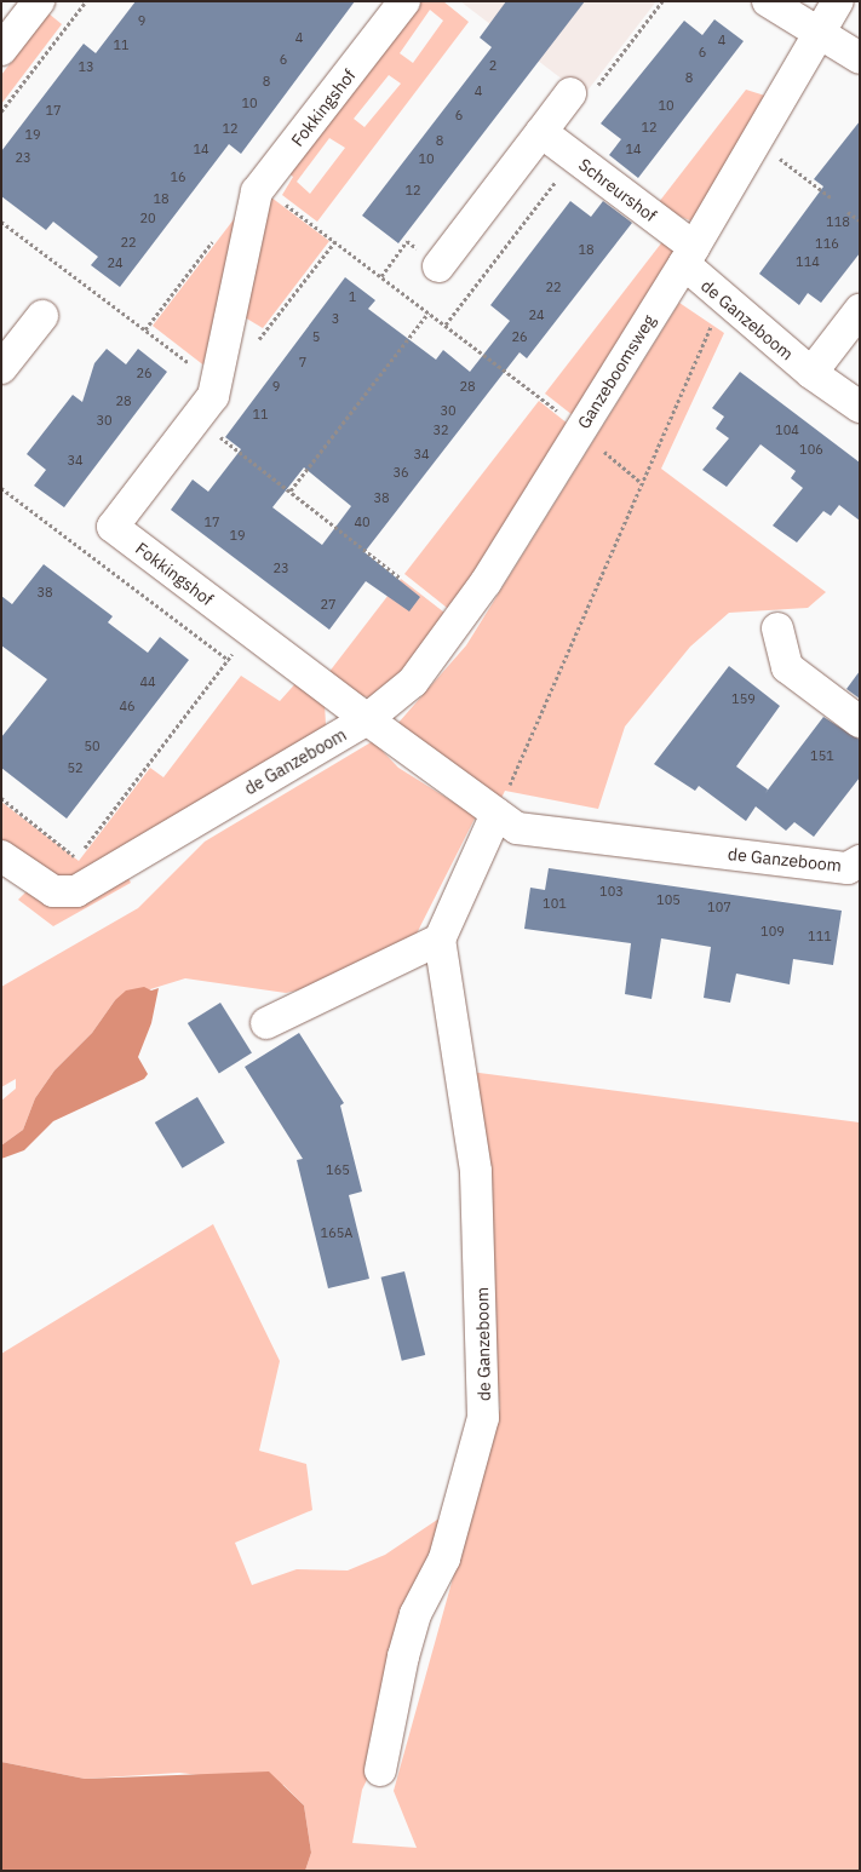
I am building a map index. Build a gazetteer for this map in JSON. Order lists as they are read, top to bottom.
{
  "streets": {
    "street": [
      "Fokkingshof",
      "Schreurshof",
      "de Ganzeboom",
      "Ganzeboomsweg"
    ]
  },
  "crossings": [
    ["Fokkingshof", "de Ganzeboom"],
    ["Fokkingshof", "Ganzeboomsweg"],
    ["Schreurshof", "de Ganzeboom"],
    ["Schreurshof", "Ganzeboomsweg"],
    ["de Ganzeboom", "Ganzeboomsweg"]
  ],
  "house_numbers": [
    "9",
    "4",
    "4",
    "11",
    "6",
    "6",
    "2",
    "13",
    "8",
    "8",
    "4",
    "10",
    "10",
    "17",
    "6",
    "12",
    "12",
    "19",
    "8",
    "14",
    "14",
    "23",
    "10",
    "16",
    "12",
    "18",
    "20",
    "118",
    "22",
    "116",
    "18",
    "114",
    "24",
    "22",
    "1",
    "24",
    "3",
    "5",
    "26",
    "7",
    "26",
    "9",
    "28",
    "28",
    "30",
    "11",
    "30",
    "32",
    "104",
    "106",
    "34",
    "34",
    "36",
    "38",
    "17",
    "40",
    "19",
    "23",
    "38",
    "27",
    "44",
    "159",
    "46",
    "50",
    "151",
    "52",
    "103",
    "105",
    "101",
    "107",
    "109",
    "111",
    "165",
    "165A"
  ]
}
